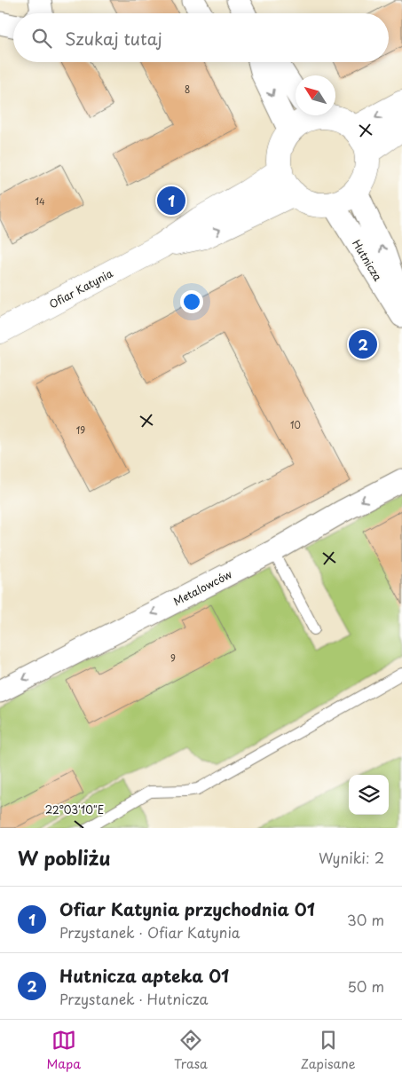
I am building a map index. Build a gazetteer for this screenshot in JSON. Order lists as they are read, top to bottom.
{
  "streets": {
    "street": ["Hutnicza", "Ofiar Katynia", "Metalowców"]
  },
  "one_way": ["Metalowców"],
  "house_numbers": [
    "8",
    "14",
    "10",
    "19",
    "9"
  ],
  "north": "top left",
  "page": {
    "search": "Szukaj tutaj",
    "pins": ["1", "2"],
    "heading": ["W pobliżu", "Wyniki: 2"],
    "list": [
      {
        "mark": "1",
        "name": "Ofiar Katynia przychodnia 01",
        "note": "Przystanek · Ofiar Katynia",
        "value": "30 m"
      },
      {
        "mark": "2",
        "name": "Hutnicza apteka 01",
        "note": "Przystanek · Hutnicza",
        "value": "50 m"
      }
    ],
    "nav": ["Mapa", "Trasa", "Zapisane"]
  },
  "coordinates": ["22°03'10\"E"]
}
